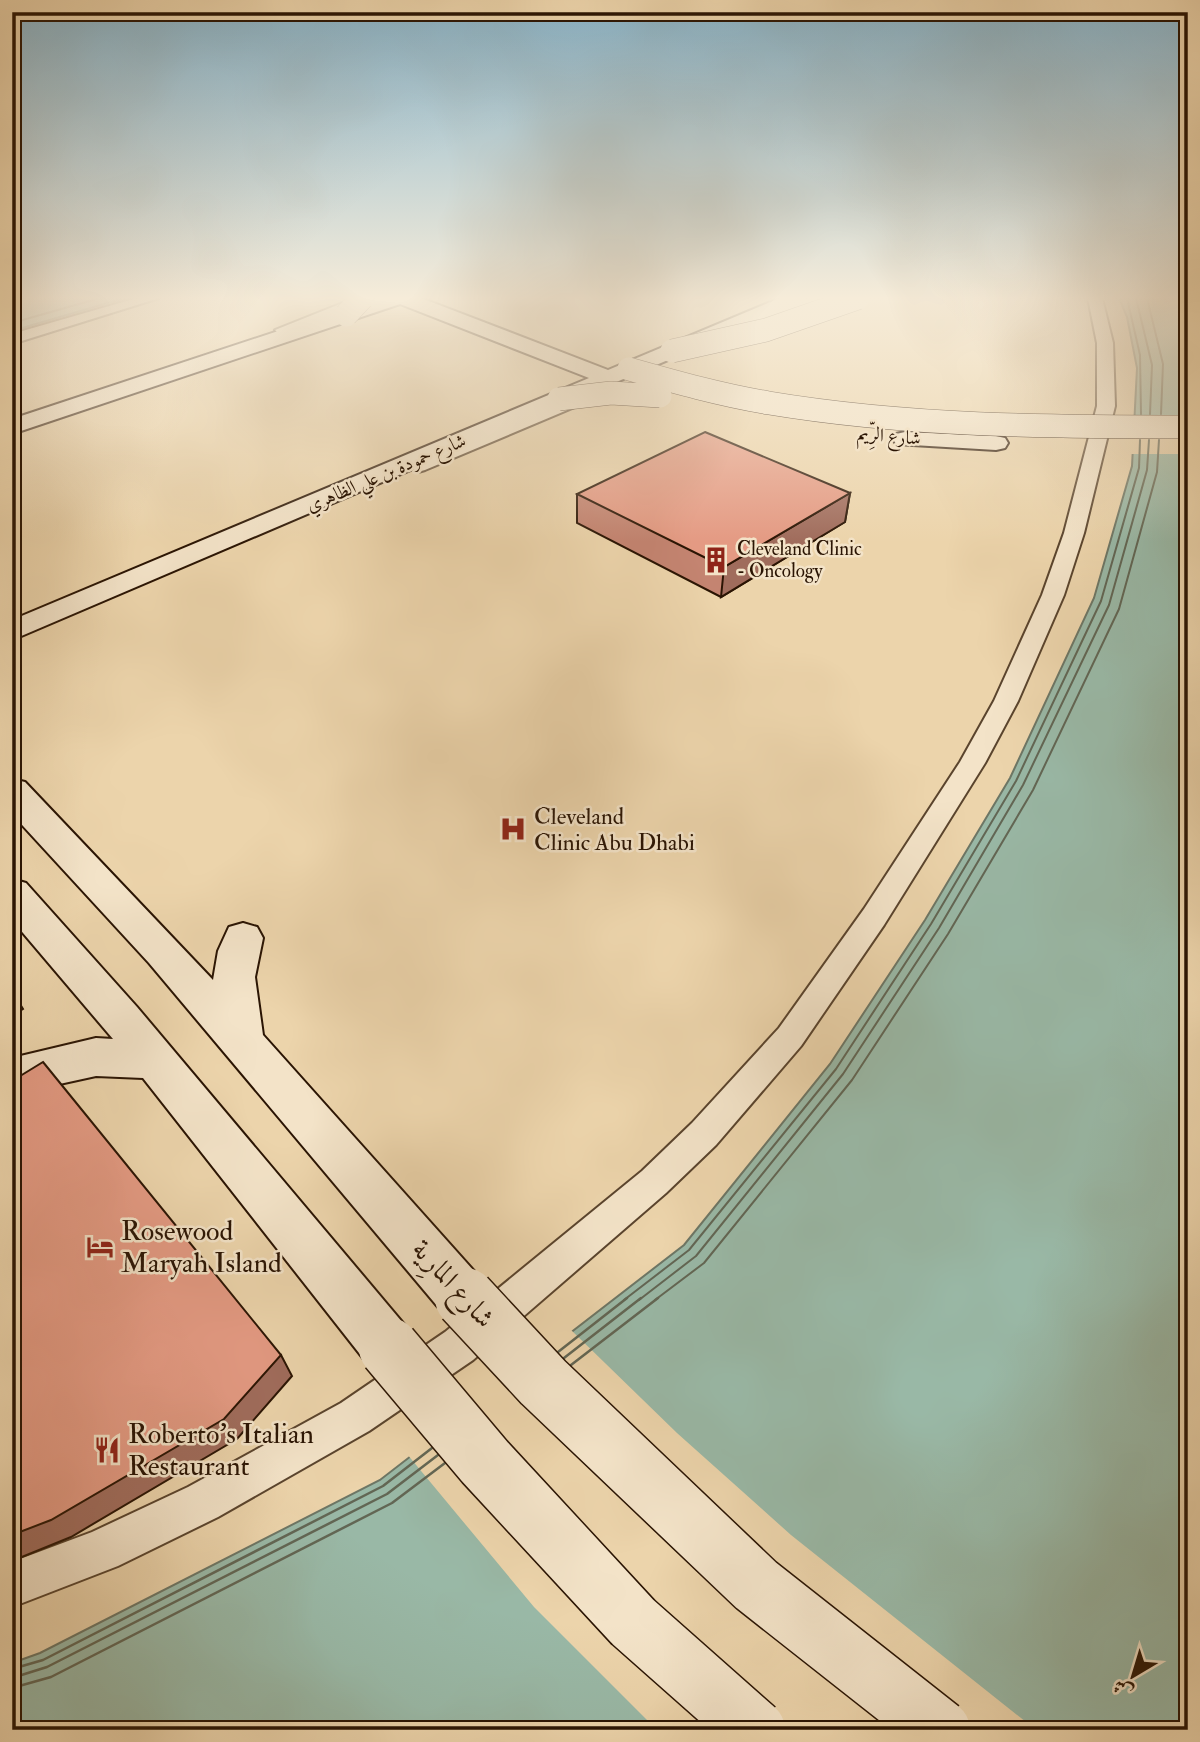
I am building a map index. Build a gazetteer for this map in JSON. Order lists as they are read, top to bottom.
{
  "streets": {
    "main road": ["شارع الرِّيم", "شارع حمودة بن علي الظاهري", "شارع المارِية"]
  },
  "places": {
    "building": ["Cleveland Clinic - Oncology"],
    "hospital": ["Cleveland Clinic Abu Dhabi"],
    "hotel": ["Rosewood Maryah Island"],
    "restaurant": ["Roberto's Italian Restaurant"]
  },
  "north": "bottom left"
}
